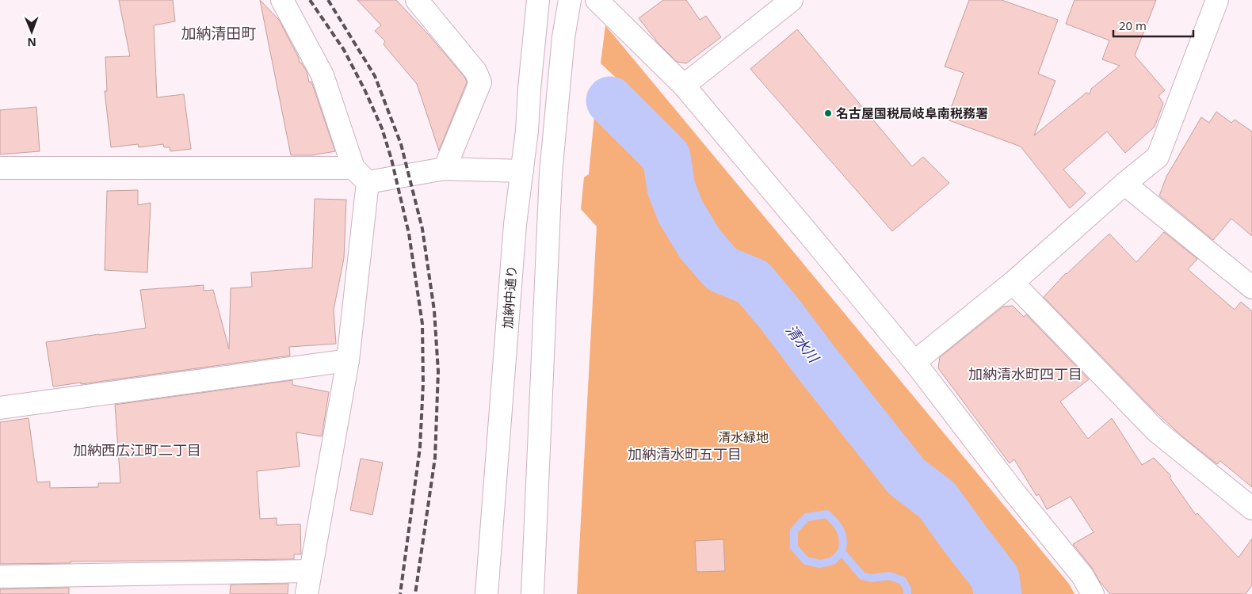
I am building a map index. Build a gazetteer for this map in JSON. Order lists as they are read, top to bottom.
{
  "streets": {
    "main road": ["加納中通り"]
  },
  "districts": [
    "加納清田町",
    "加納清水町四丁目",
    "加納西広江町二丁目",
    "加納清水町五丁目"
  ],
  "water": ["清水川"],
  "parks": ["清水緑地"],
  "places": ["名古屋国税局岐阜南税務署"],
  "scale_bar": "20 m",
  "north": "bottom"
}
